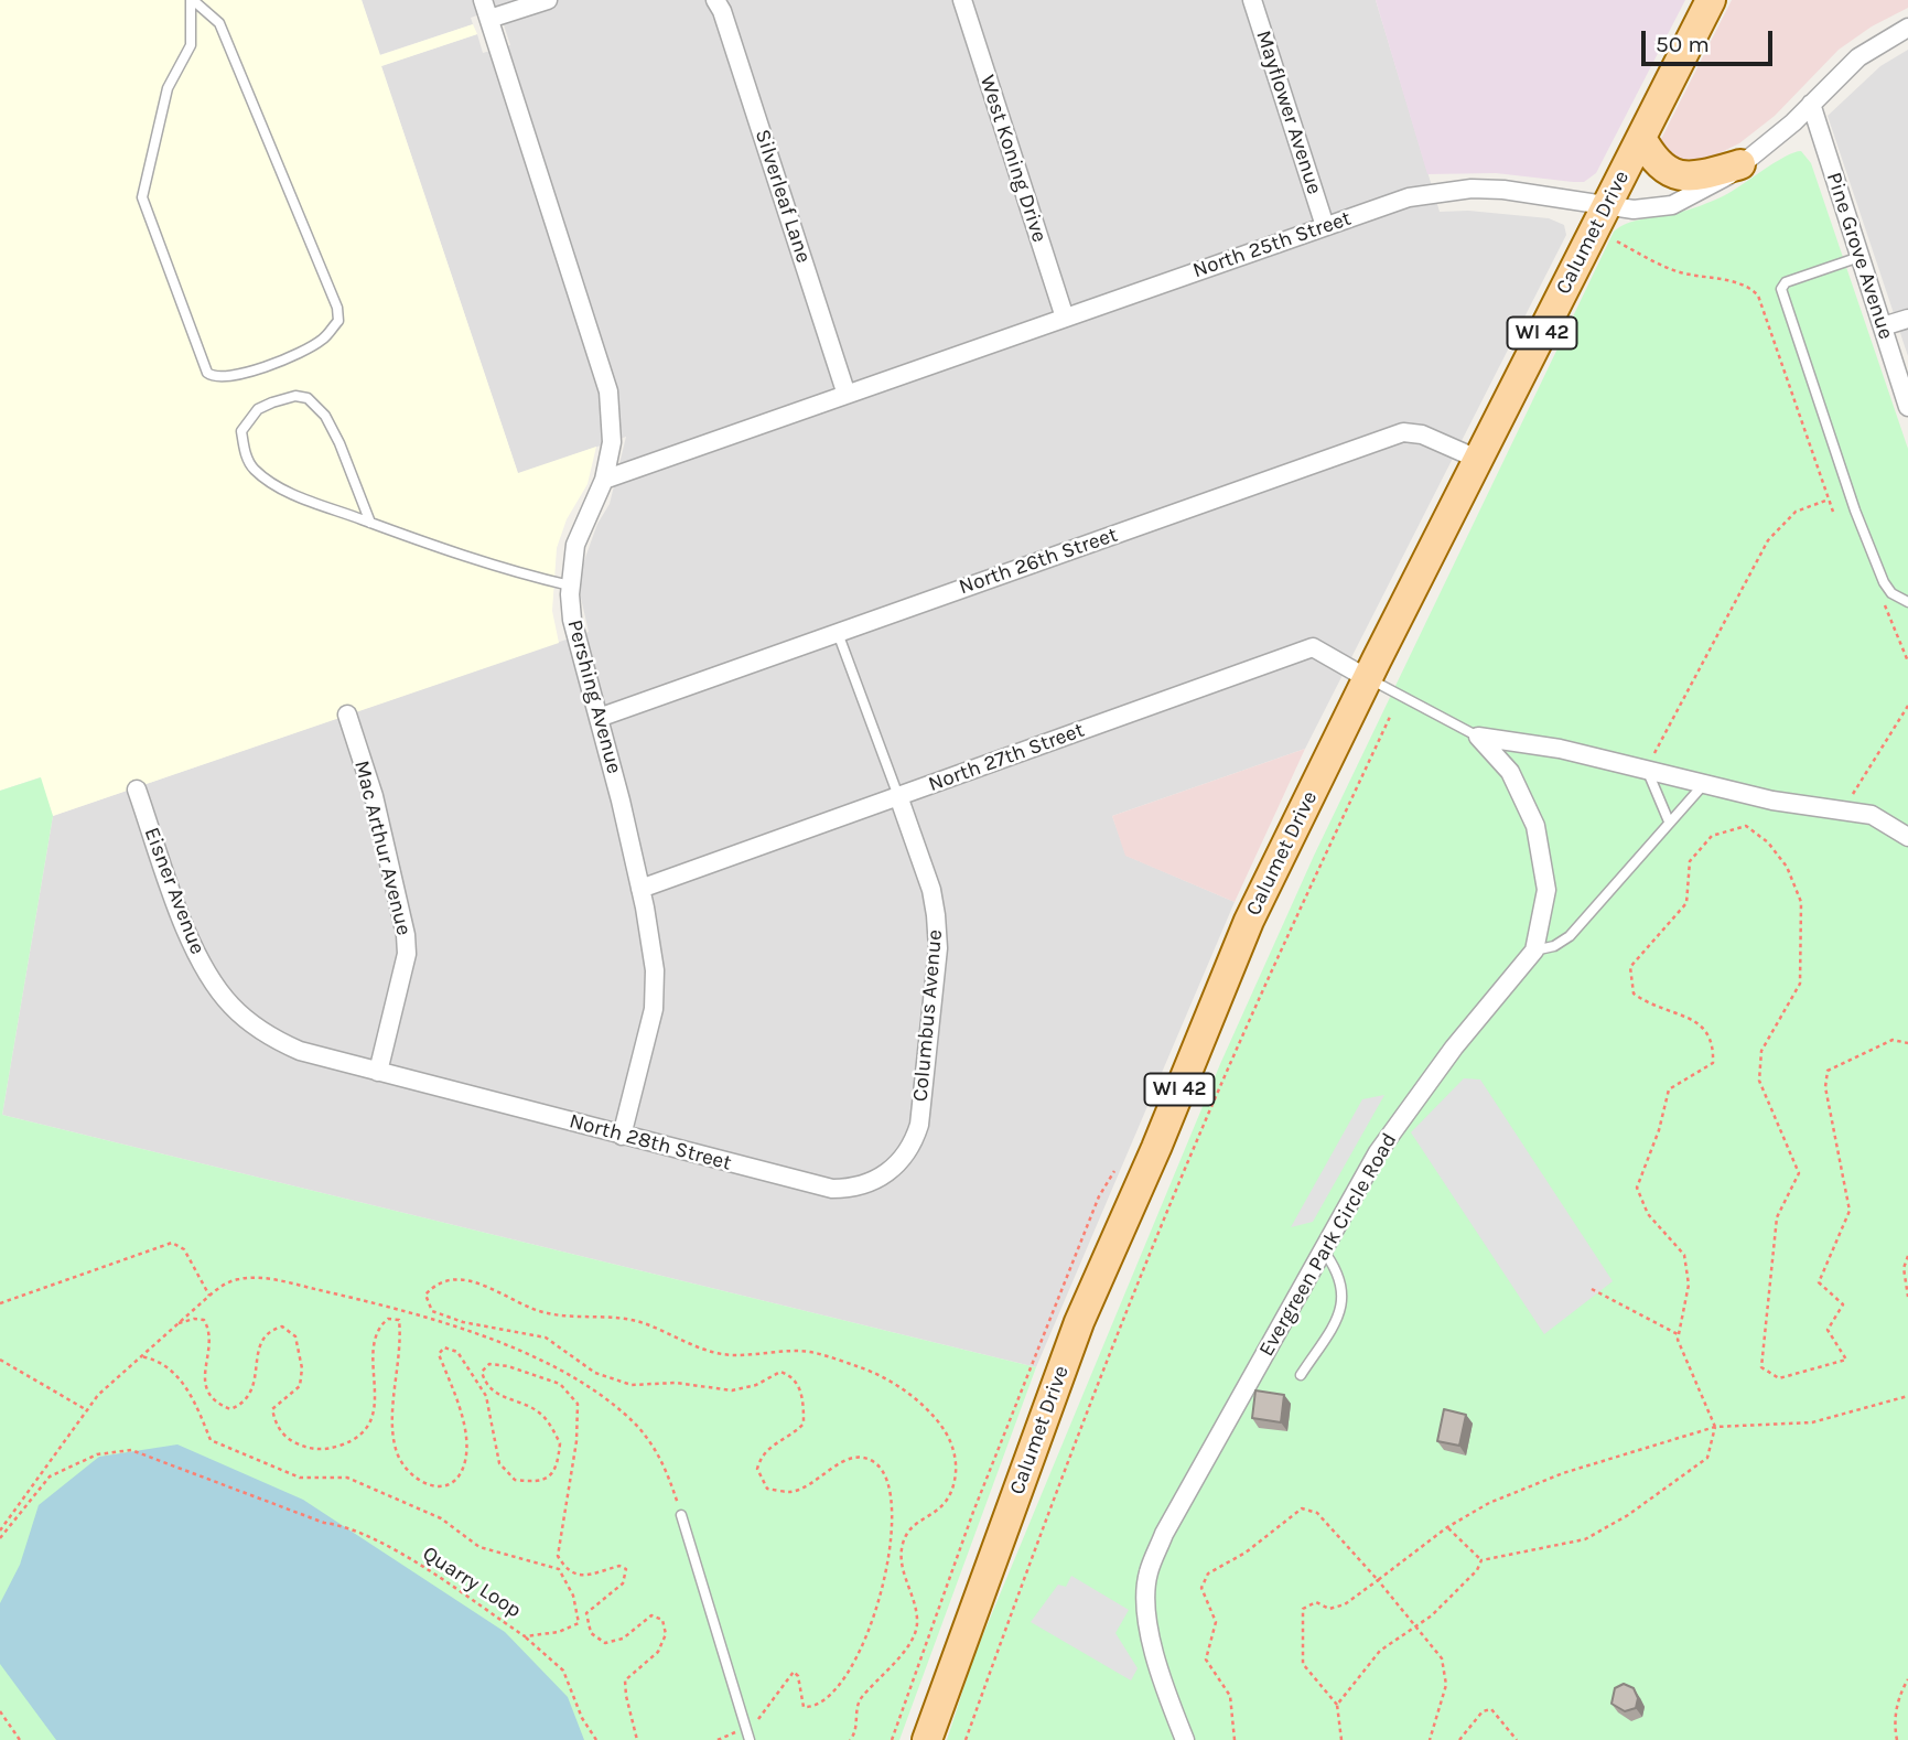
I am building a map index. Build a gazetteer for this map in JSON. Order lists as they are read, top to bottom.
{
  "streets": {
    "main road": ["Calumet Drive", "WI 42"],
    "street": [
      "Mayflower Avenue",
      "West Koning Drive",
      "Silverleaf Lane",
      "North 25th Street",
      "Pine Grove Avenue",
      "North 26th Street",
      "Pershing Avenue",
      "North 27th Street",
      "Mac Arthur Avenue",
      "Eisner Avenue",
      "Columbus Avenue",
      "North 28th Street",
      "Evergreen Park Circle Road"
    ],
    "path": ["Quarry Loop"]
  },
  "crossings": [
    ["Mayflower Avenue", "North 25th Street"],
    ["West Koning Drive", "North 25th Street"],
    ["Silverleaf Lane", "North 25th Street"],
    ["Calumet Drive", "North 25th Street"],
    ["Calumet Drive", "North 26th Street"],
    ["Calumet Drive", "North 27th Street"],
    ["Calumet Drive", "Evergreen Park Circle Road"],
    ["North 25th Street", "Pine Grove Avenue"],
    ["North 25th Street", "Pershing Avenue"],
    ["North 26th Street", "Pershing Avenue"],
    ["Pershing Avenue", "North 27th Street"],
    ["Pershing Avenue", "North 28th Street"],
    ["North 27th Street", "Columbus Avenue"],
    ["North 27th Street", "Evergreen Park Circle Road"],
    ["Mac Arthur Avenue", "Eisner Avenue"],
    ["Mac Arthur Avenue", "North 28th Street"],
    ["Eisner Avenue", "North 28th Street"],
    ["Columbus Avenue", "North 28th Street"]
  ],
  "scale_bar": "50 m"
}
